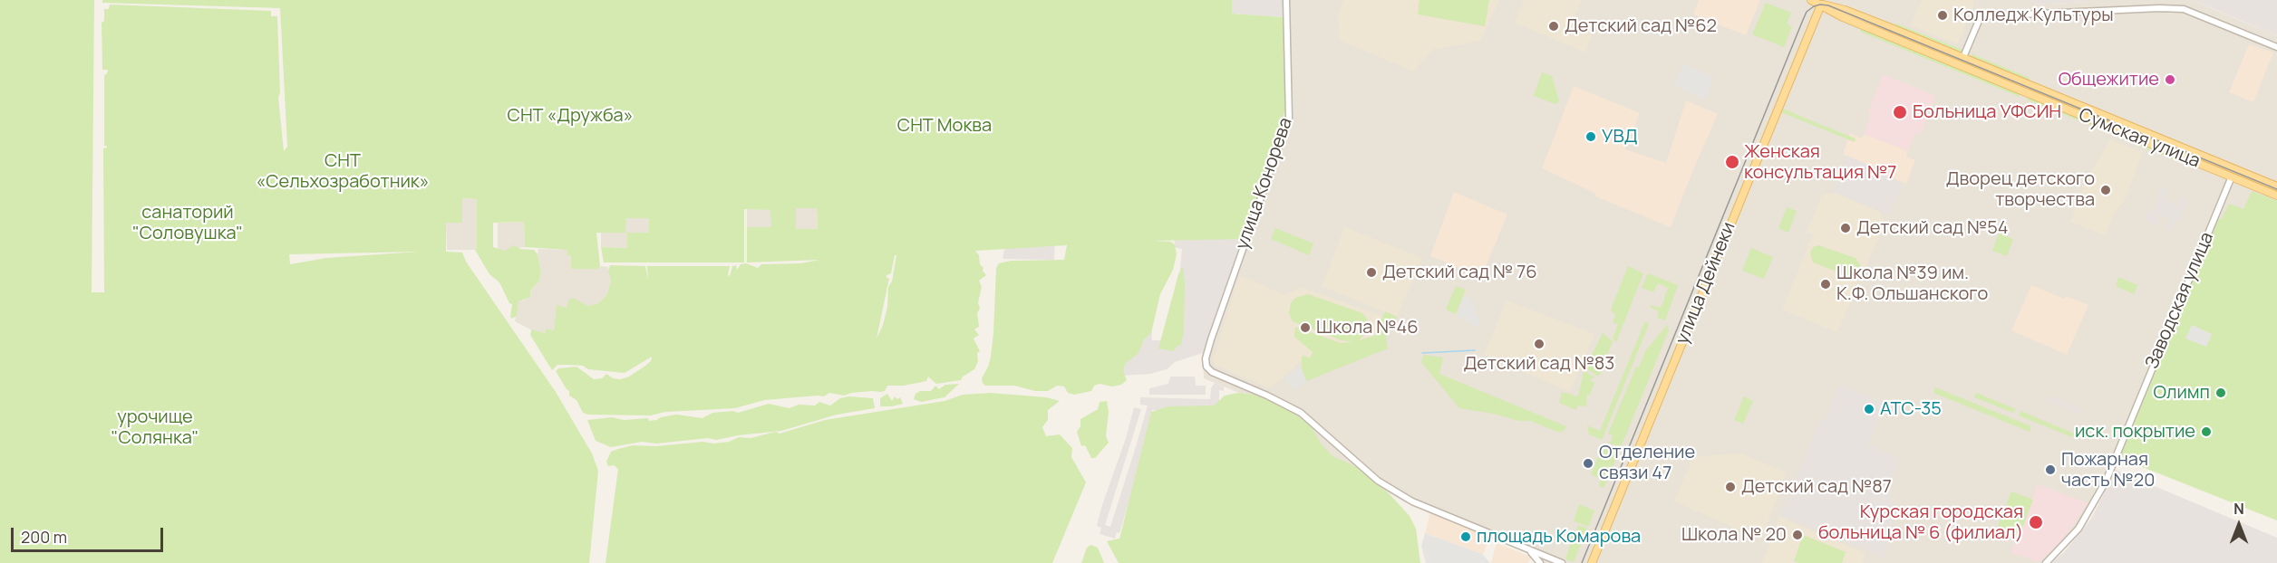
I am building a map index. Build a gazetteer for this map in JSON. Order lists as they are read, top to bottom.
{
  "streets": {
    "main road": ["Сумская улица", "улица Дейнеки"],
    "street": ["улица Конорева", "Заводская улица"]
  },
  "crossings": [
    ["Сумская улица", "улица Дейнеки"],
    ["Сумская улица", "Заводская улица"]
  ],
  "parks": [
    "СНТ «Дружба»",
    "СНТ Моква",
    "СНТ «Сельхозработник»",
    "cанаторий \"Соловушка\"",
    "урочище \"Солянка\""
  ],
  "places": [
    "Колледж Культуры",
    "Детский сад №62",
    "Общежитие",
    "Больница УФСИН",
    "УВД",
    "Женская консультация №7",
    "Дворец детского творчества",
    "Детский сад №54",
    "Детский сад № 76",
    "Школа №39 им. К.Ф. Ольшанского",
    "Школа №46",
    "Детский сад №83",
    "Олимп",
    "АТС-35",
    "иск. покрытие",
    "Отделение связи 47",
    "Пожарная часть №20",
    "Детский сад №87",
    "Курская городская больница № 6 (филиал)",
    "Школа № 20",
    "площадь Комарова"
  ],
  "scale_bar": "200 m",
  "north": "top"
}
